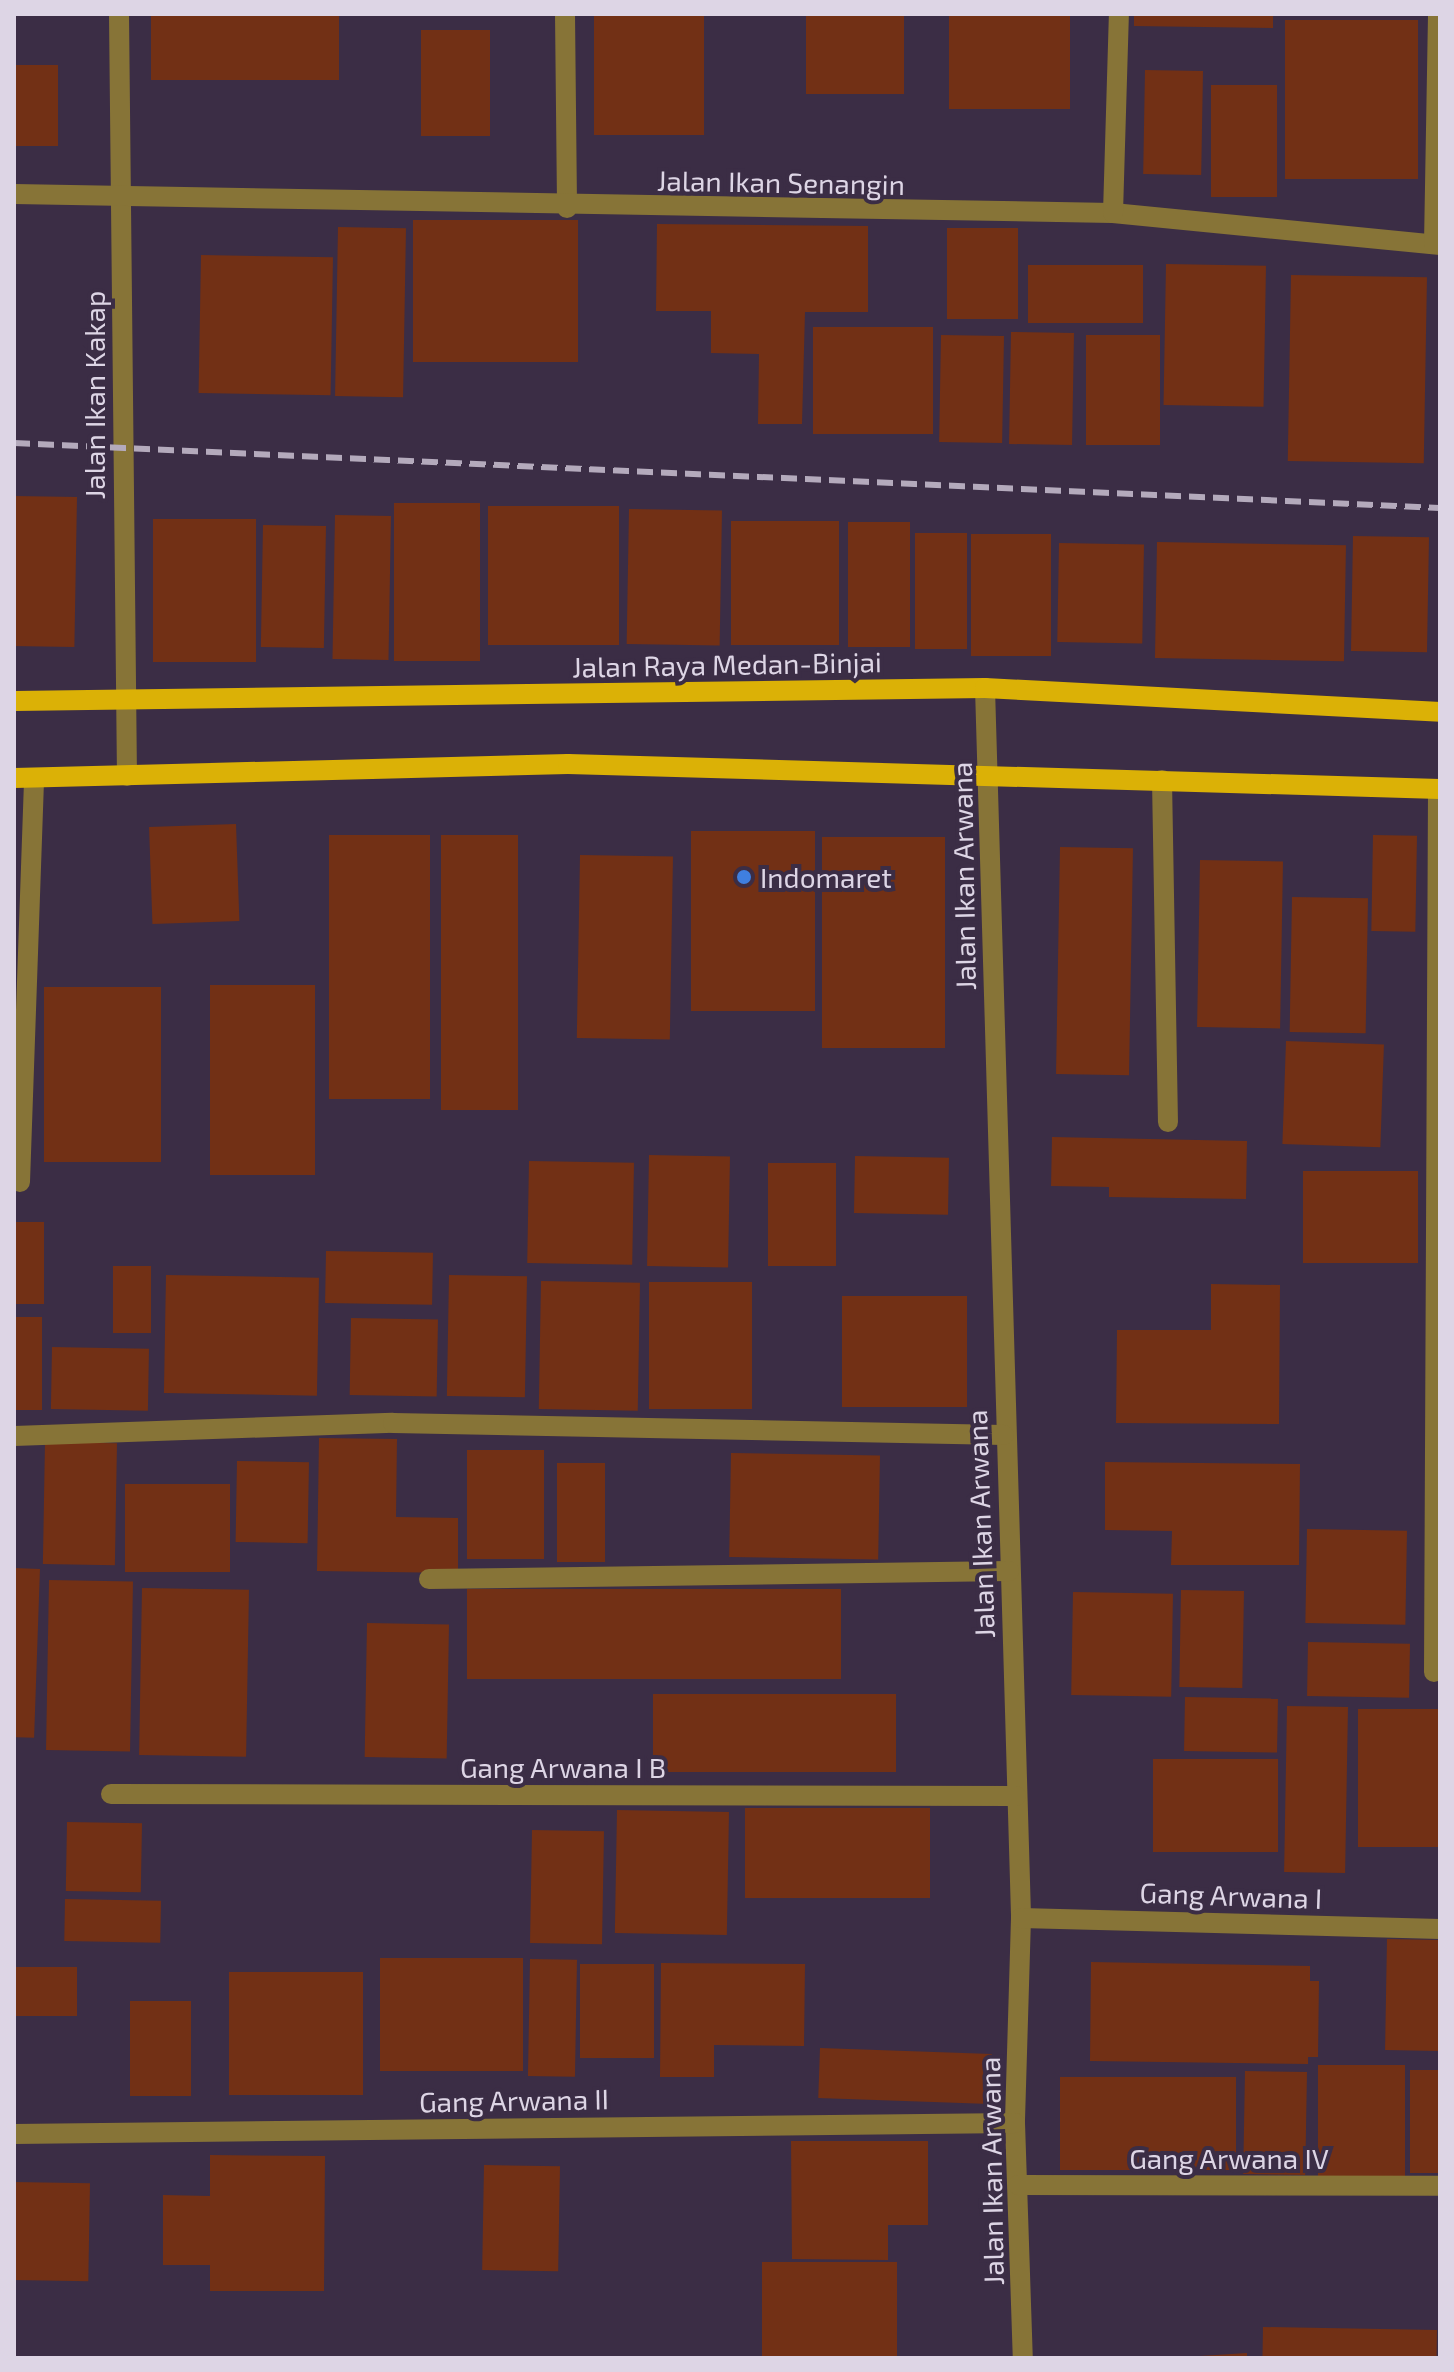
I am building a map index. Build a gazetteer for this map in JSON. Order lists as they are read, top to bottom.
{
  "streets": {
    "main road": ["Jalan Raya Medan-Binjai"],
    "street": [
      "Jalan Ikan Senangin",
      "Jalan Ikan Kakap",
      "Jalan Ikan Arwana",
      "Gang Arwana I B",
      "Gang Arwana I",
      "Gang Arwana II",
      "Gang Arwana IV"
    ]
  },
  "crossings": [
    ["Jalan Ikan Senangin", "Jalan Ikan Kakap"],
    ["Jalan Ikan Kakap", "Jalan Raya Medan-Binjai"],
    ["Jalan Raya Medan-Binjai", "Jalan Ikan Arwana"],
    ["Jalan Ikan Arwana", "Gang Arwana I B"],
    ["Jalan Ikan Arwana", "Gang Arwana I"],
    ["Jalan Ikan Arwana", "Gang Arwana II"],
    ["Jalan Ikan Arwana", "Gang Arwana IV"]
  ],
  "places": ["Indomaret"]
}
